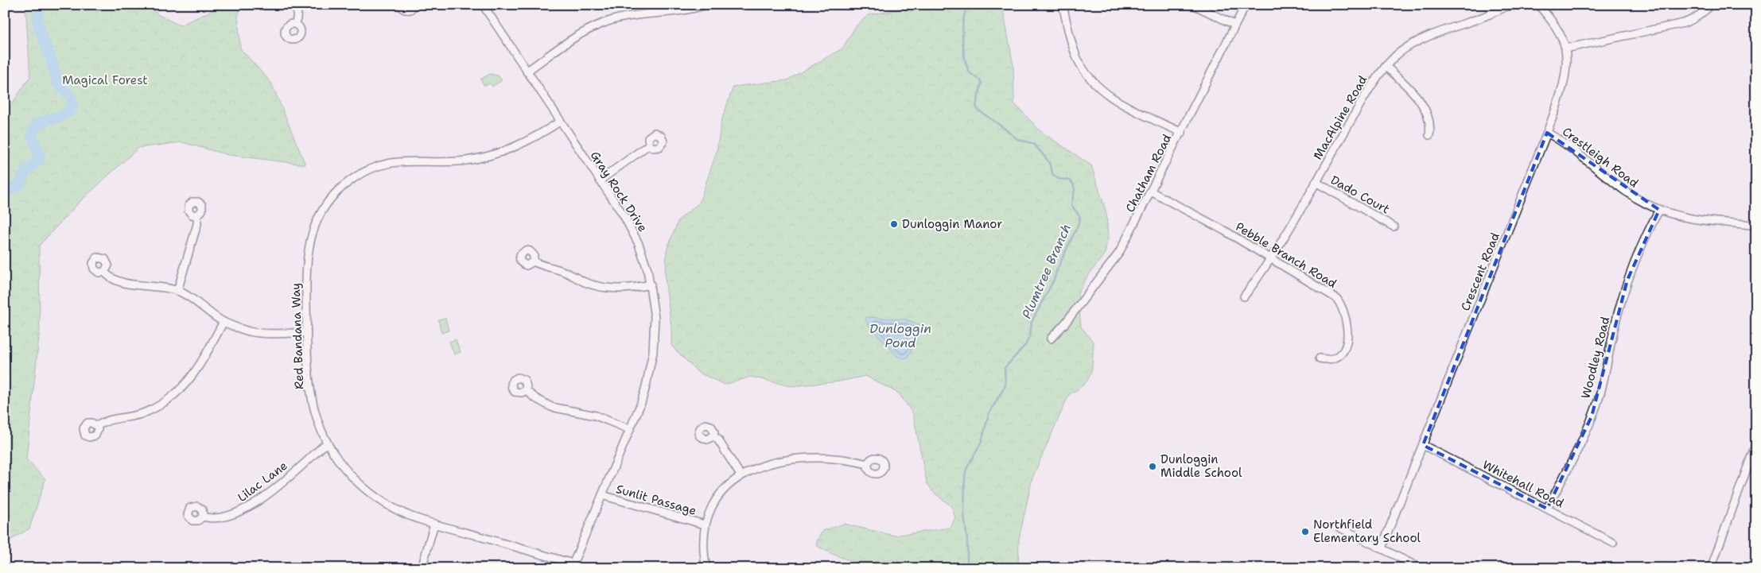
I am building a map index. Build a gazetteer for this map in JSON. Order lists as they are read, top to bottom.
{
  "streets": {
    "street": [
      "MacAlpine Road",
      "Crestleigh Road",
      "Chatham Road",
      "Gray Rock Drive",
      "Dado Court",
      "Pebble Branch Road",
      "Crescent Road",
      "Red Bandana Way",
      "Woodley Road",
      "Lilac Lane",
      "Whitehall Road",
      "Sunlit Passage"
    ]
  },
  "crossings": [
    ["MacAlpine Road", "Dado Court"],
    ["MacAlpine Road", "Pebble Branch Road"],
    ["Crestleigh Road", "Crescent Road"],
    ["Crestleigh Road", "Woodley Road"],
    ["Chatham Road", "Pebble Branch Road"],
    ["Gray Rock Drive", "Red Bandana Way"],
    ["Gray Rock Drive", "Sunlit Passage"],
    ["Crescent Road", "Whitehall Road"],
    ["Red Bandana Way", "Lilac Lane"],
    ["Woodley Road", "Whitehall Road"]
  ],
  "water": ["Plumtree Branch", "Dunloggin Pond"],
  "parks": ["Magical Forest"],
  "places": ["Dunloggin Manor", "Dunloggin Middle School", "Northfield Elementary School"]
}
